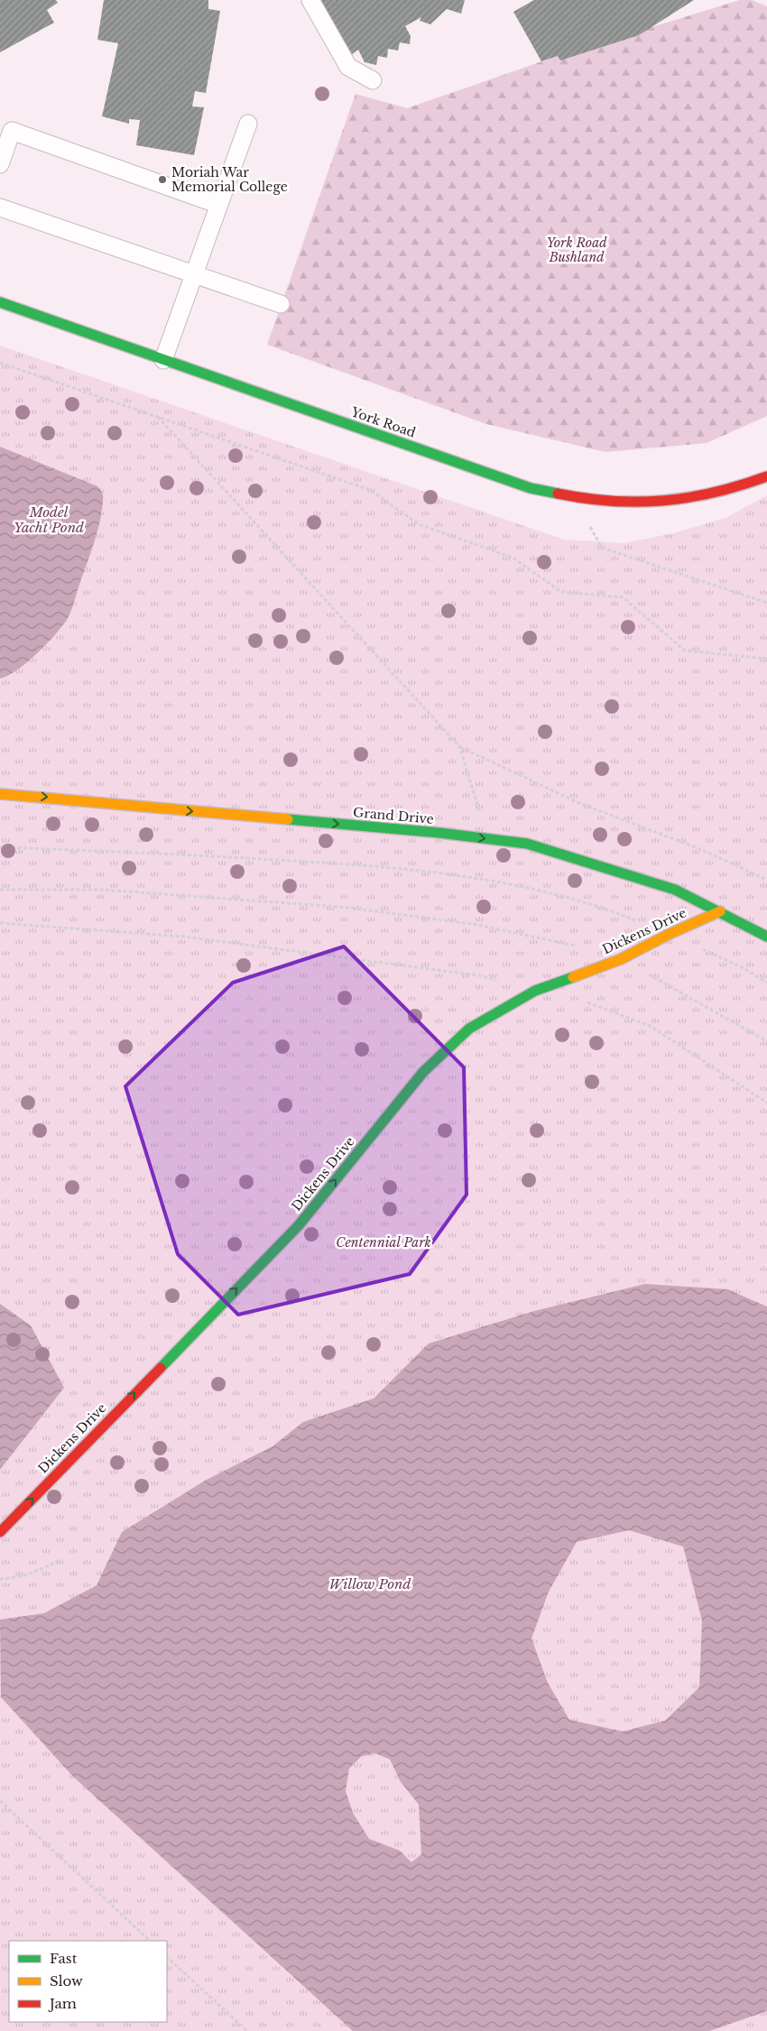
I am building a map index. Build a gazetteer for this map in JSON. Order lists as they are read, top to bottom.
{
  "streets": {
    "street": ["York Road", "Grand Drive", "Dickens Drive"]
  },
  "crossings": [
    ["Grand Drive", "Dickens Drive"]
  ],
  "one_way": ["Grand Drive", "Dickens Drive"],
  "water": ["Model Yacht Pond", "Willow Pond"],
  "parks": ["York Road Bushland", "Centennial Park"],
  "places": ["Moriah War Memorial College"],
  "legend": ["Fast", "Slow", "Jam"]
}
